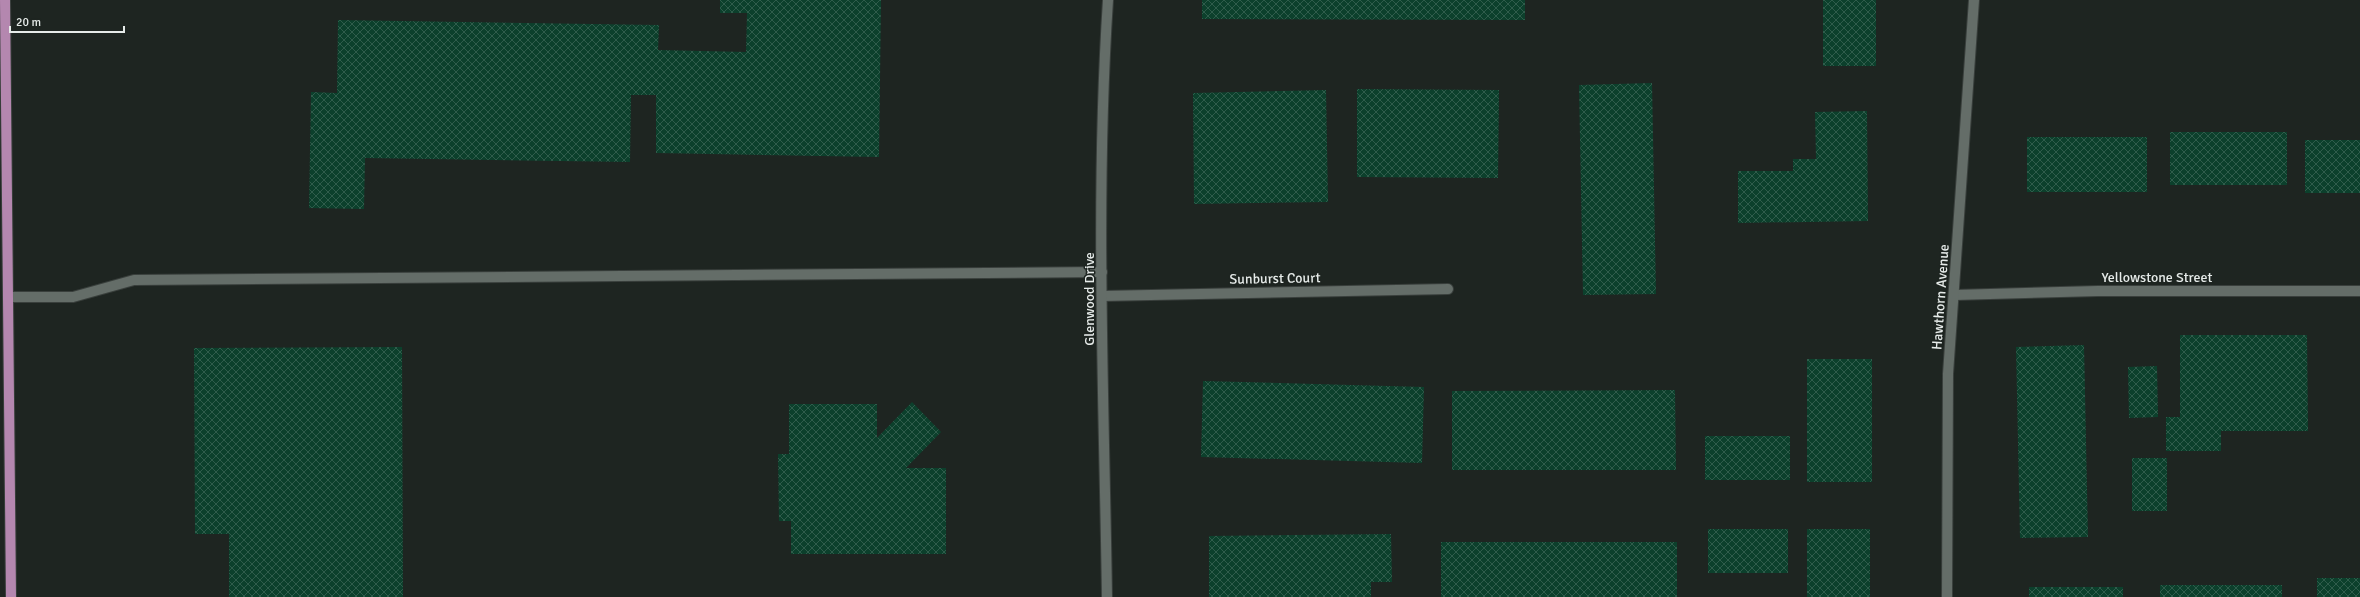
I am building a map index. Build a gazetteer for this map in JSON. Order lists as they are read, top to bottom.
{
  "streets": {
    "street": [
      "Yellowstone Street",
      "Sunburst Court",
      "Hawthorn Avenue",
      "Glenwood Drive"
    ]
  },
  "crossings": [
    ["Yellowstone Street", "Hawthorn Avenue"],
    ["Sunburst Court", "Glenwood Drive"]
  ],
  "scale_bar": "20 m"
}
